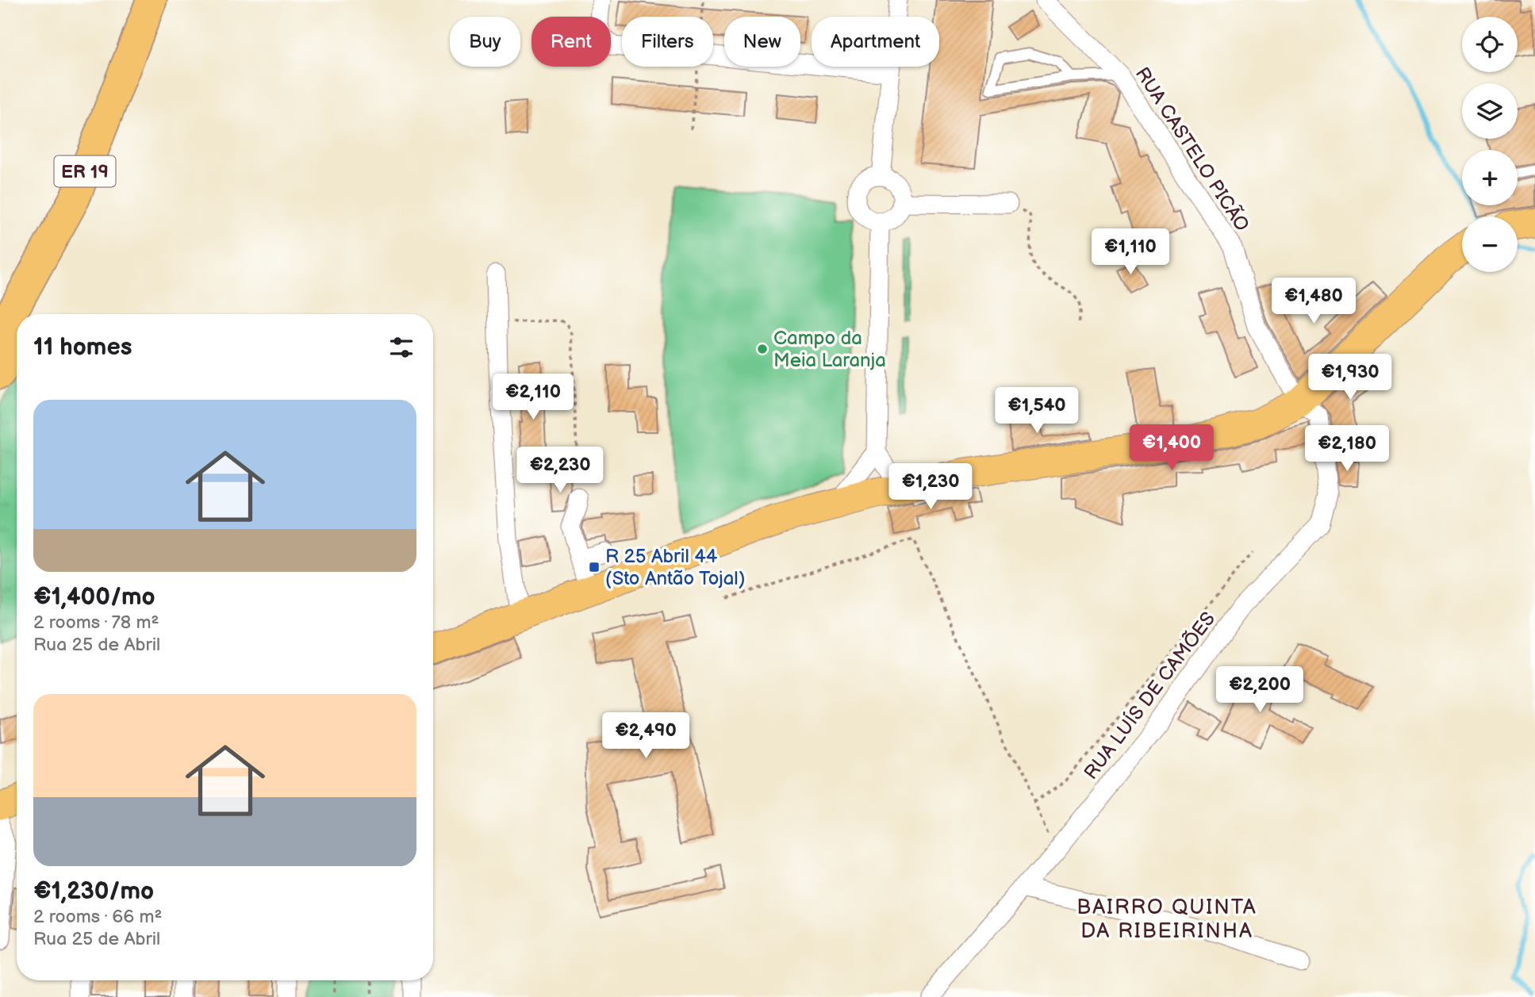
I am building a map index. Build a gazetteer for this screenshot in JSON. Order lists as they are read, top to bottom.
{
  "streets": {
    "highway": ["ER 19"],
    "street": ["RUA CASTELO PICÃO", "RUA LUÍS DE CAMÕES"]
  },
  "crossings": [
    ["RUA CASTELO PICÃO", "RUA LUÍS DE CAMÕES"]
  ],
  "districts": ["BAIRRO QUINTA DA RIBEIRINHA"],
  "places": {
    "other": ["Campo da Meia Laranja"],
    "transit": ["R 25 Abril 44 (Sto Antão Tojal)"]
  },
  "page": {
    "map_buttons": ["+", "−"],
    "chip": [
      "Buy",
      "Rent",
      "Filters",
      "New",
      "Apartment"
    ],
    "price": [
      "€1,110",
      "€1,480",
      "€1,930",
      "€2,110",
      "€1,540",
      "€1,400",
      "€2,180",
      "€2,230",
      "€1,230",
      "€2,200",
      "€2,490"
    ],
    "heading": "11 homes",
    "list": [
      {
        "name": "€1,400/mo",
        "note": "2 rooms · 78 m² · Rua 25 de Abril"
      },
      {
        "name": "€1,230/mo",
        "note": "2 rooms · 66 m² · Rua 25 de Abril"
      }
    ]
  }
}
